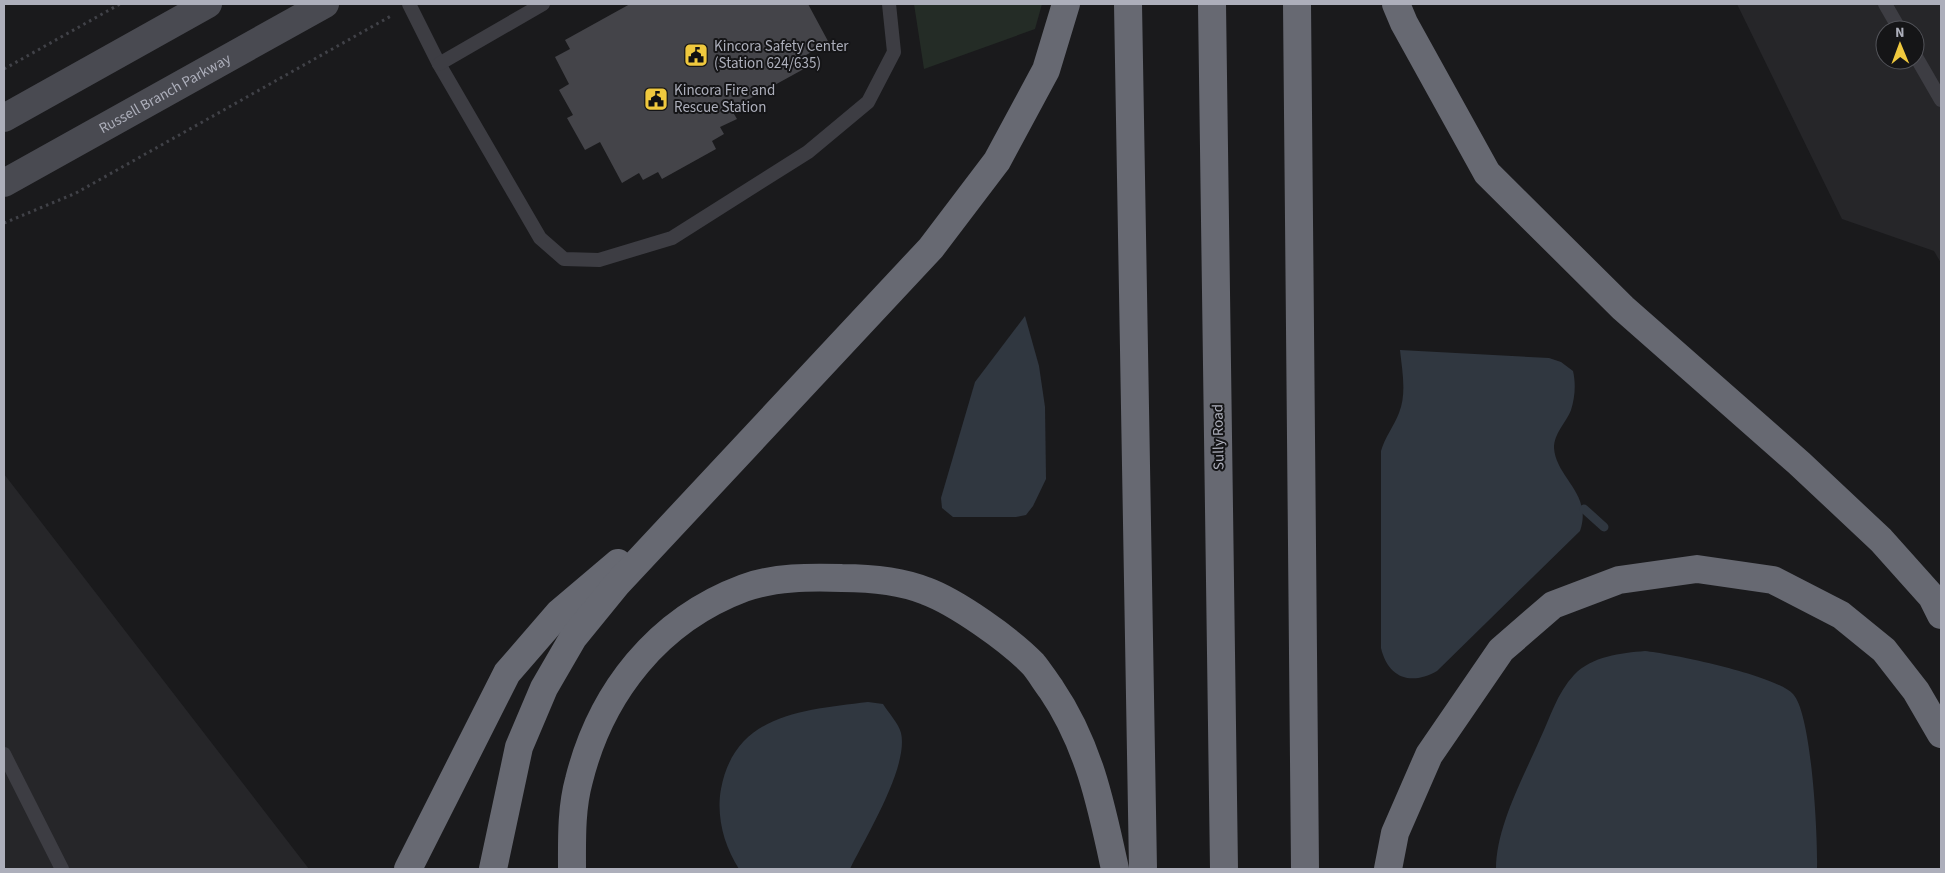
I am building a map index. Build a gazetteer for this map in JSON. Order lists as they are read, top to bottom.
{
  "streets": {
    "highway": ["Sully Road"],
    "main road": ["Russell Branch Parkway"]
  },
  "places": {
    "public building": ["Kincora Safety Center (Station 624/635)", "Kincora Fire and Rescue Station"]
  },
  "north": "top"
}
